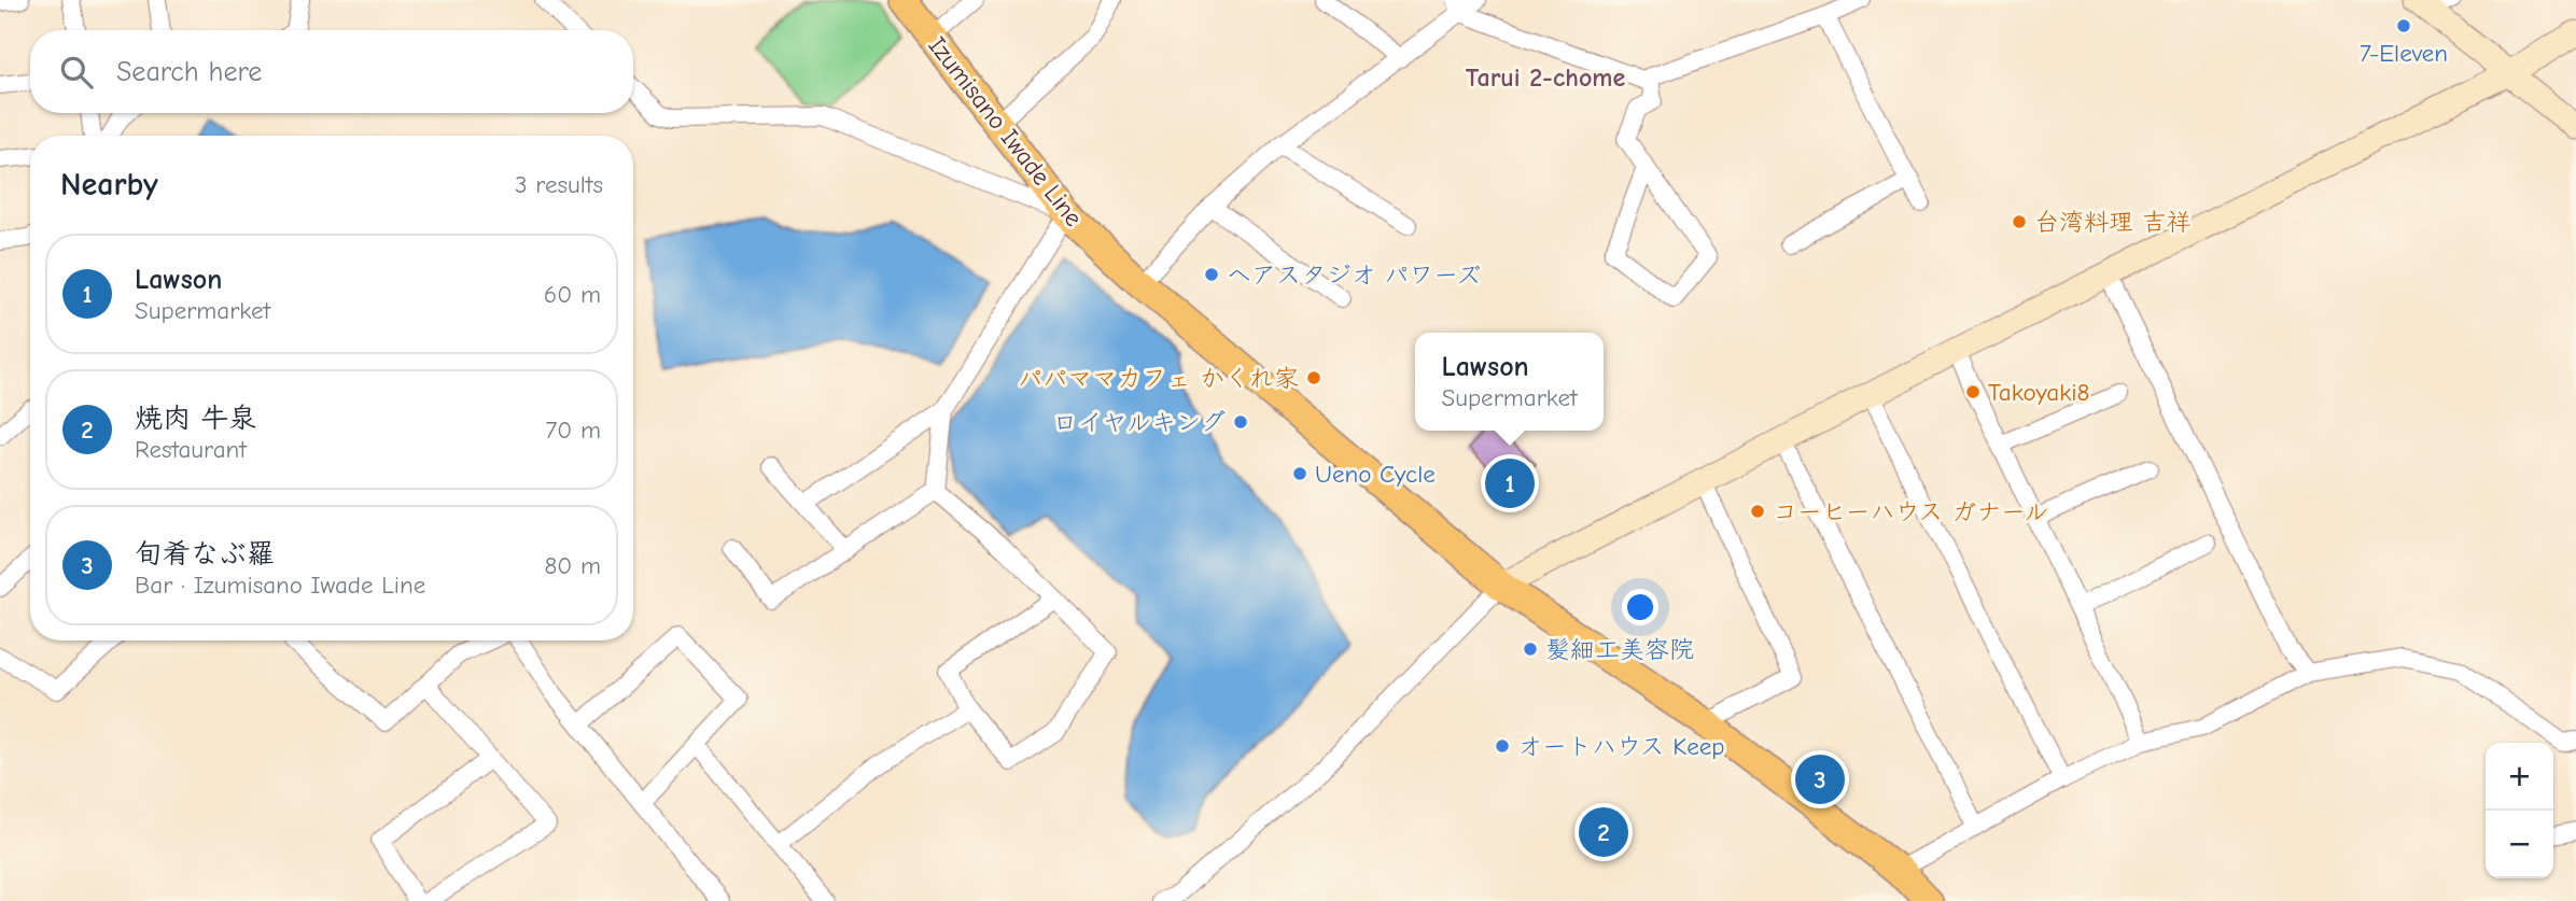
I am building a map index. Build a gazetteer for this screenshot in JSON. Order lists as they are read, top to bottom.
{
  "streets": {
    "main road": ["Izumisano Iwade Line"]
  },
  "districts": ["Tarui 2-chome"],
  "places": [
    "7-Eleven",
    "台湾料理 吉祥",
    "ヘアスタジオ パワーズ",
    "パパママカフェ かくれ家",
    "Takoyaki8",
    "ロイヤルキング",
    "Ueno Cycle",
    "コーヒーハウス ガナール",
    "髪細工美容院",
    "オートハウス Keep"
  ],
  "page": {
    "search": "Search here",
    "heading": ["Nearby", "3 results"],
    "list": [
      {
        "mark": "1",
        "name": "Lawson",
        "note": "Supermarket",
        "value": "60 m"
      },
      {
        "mark": "2",
        "name": "焼肉 牛泉",
        "note": "Restaurant",
        "value": "70 m"
      },
      {
        "mark": "3",
        "name": "旬肴なぶ羅",
        "note": "Bar · Izumisano Iwade Line",
        "value": "80 m"
      }
    ],
    "popup": ["Lawson", "Supermarket"],
    "pins": ["1", "3", "2"],
    "map_buttons": ["+", "−"]
  }
}
